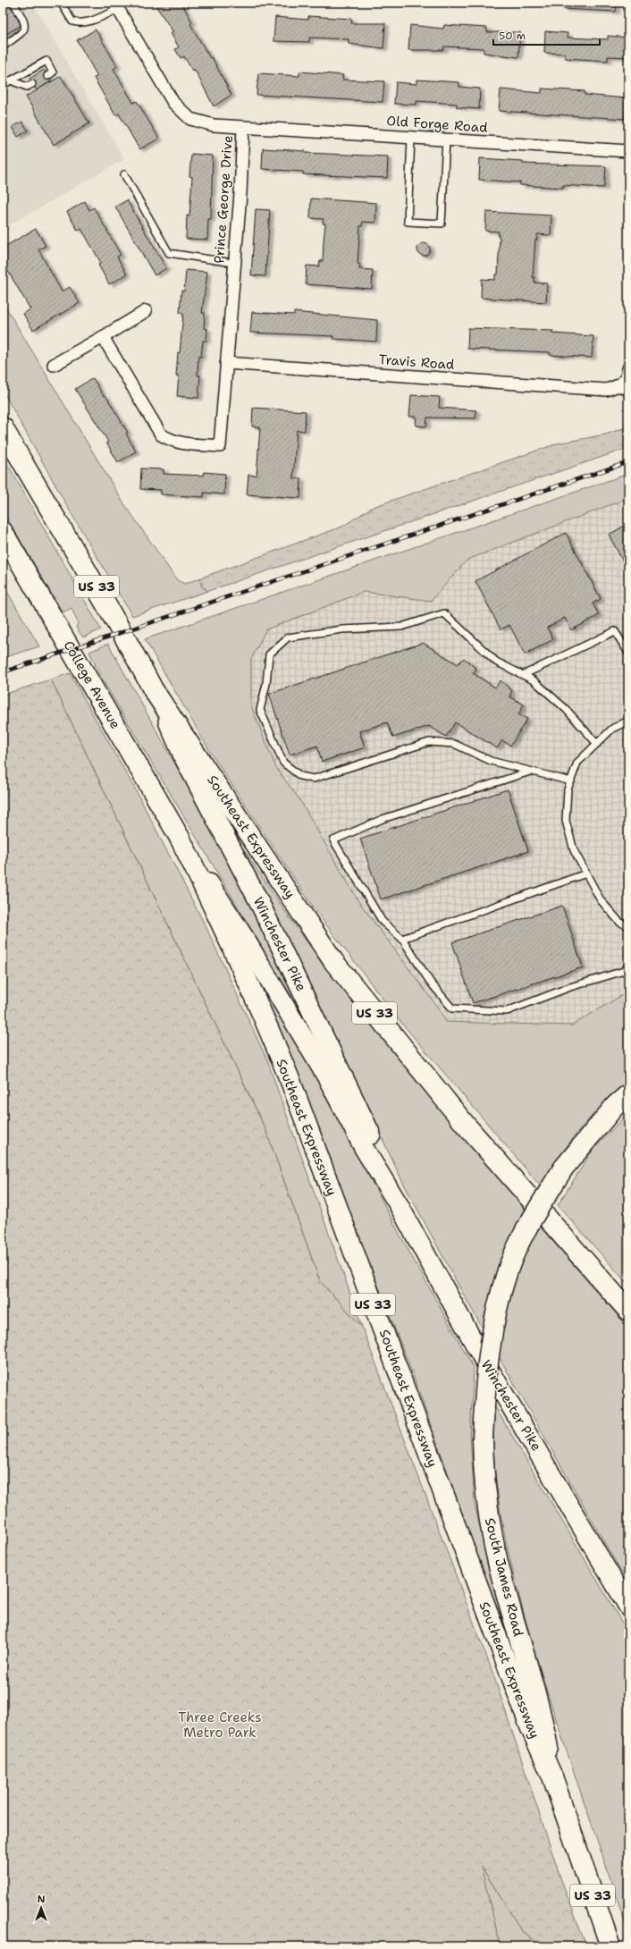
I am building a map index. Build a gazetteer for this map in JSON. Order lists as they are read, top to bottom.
{
  "streets": {
    "highway": [
      "US 33",
      "College Avenue",
      "Southeast Expressway",
      "South James Road"
    ],
    "main road": ["Winchester Pike"],
    "street": ["Old Forge Road", "Prince George Drive", "Travis Road"]
  },
  "crossings": [
    ["Old Forge Road", "Prince George Drive"],
    ["Prince George Drive", "Travis Road"],
    ["US 33", "Southeast Expressway"],
    ["US 33", "Winchester Pike"],
    ["College Avenue", "Southeast Expressway"],
    ["College Avenue", "Winchester Pike"],
    ["Southeast Expressway", "Winchester Pike"],
    ["Southeast Expressway", "South James Road"]
  ],
  "parks": ["Three Creeks Metro Park"],
  "scale_bar": "50 m",
  "north": "top"
}
